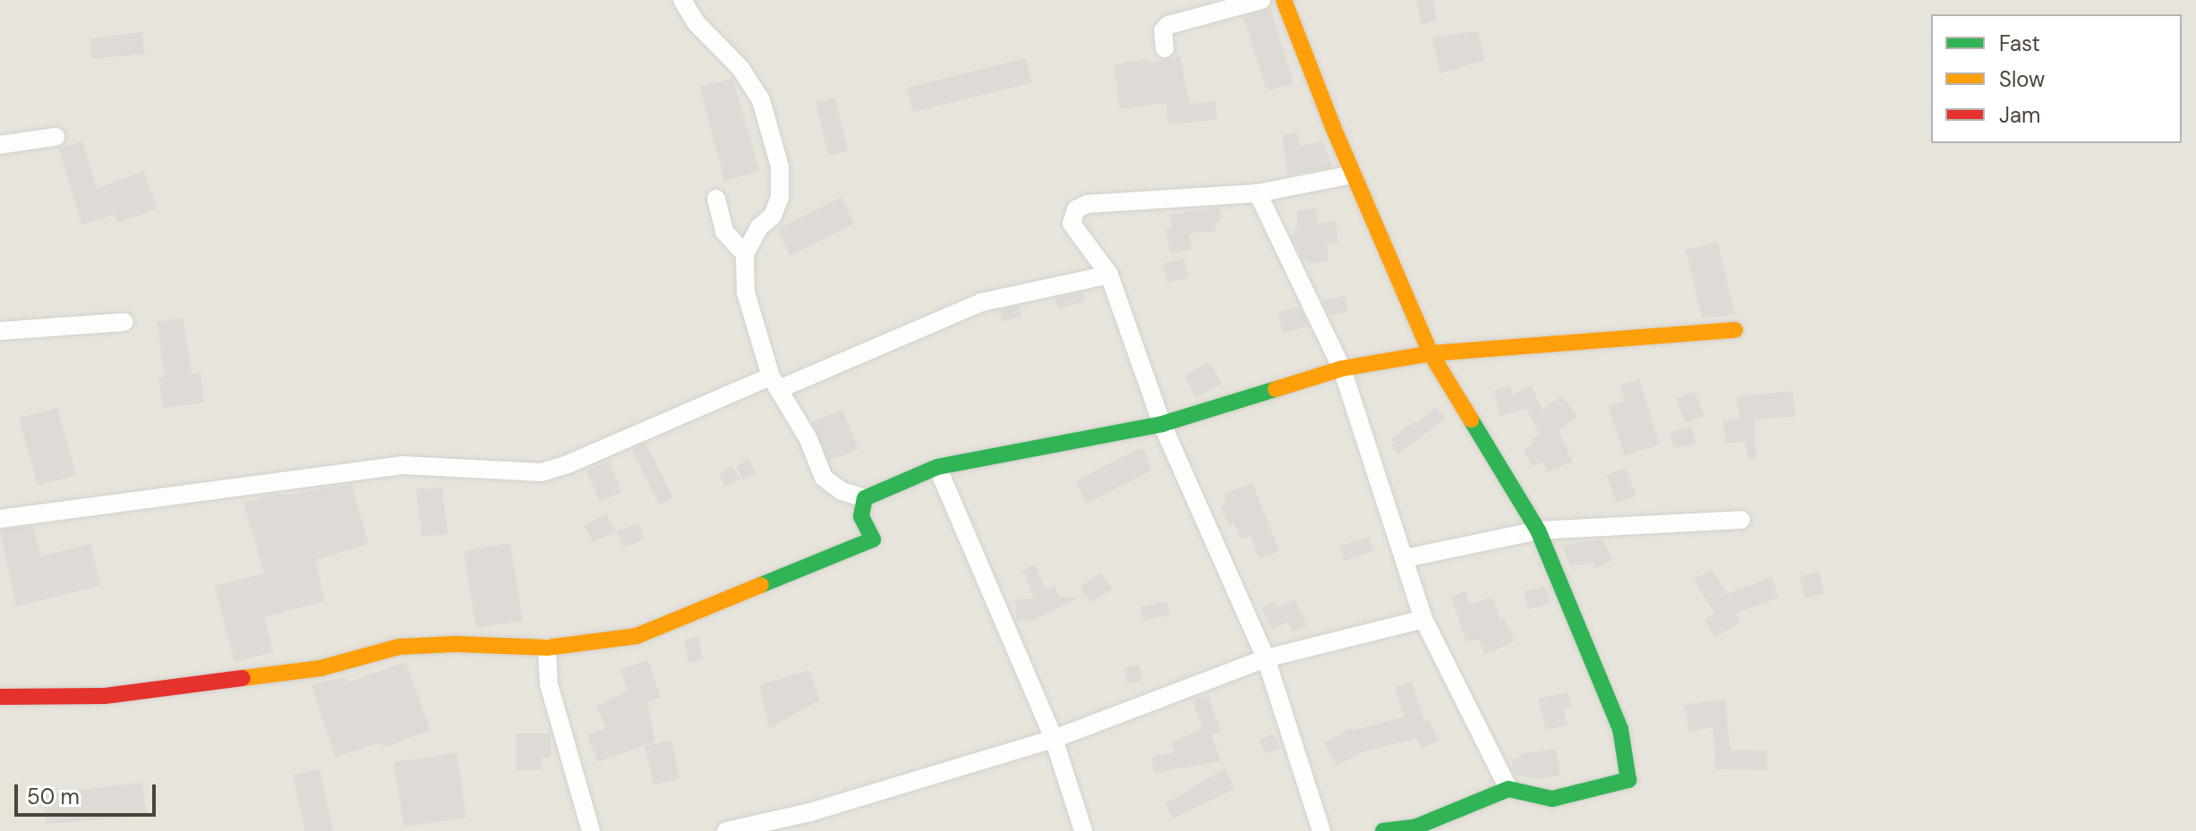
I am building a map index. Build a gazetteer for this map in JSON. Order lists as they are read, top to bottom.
{
  "legend": ["Fast", "Slow", "Jam"],
  "scale_bar": "50 m"
}
